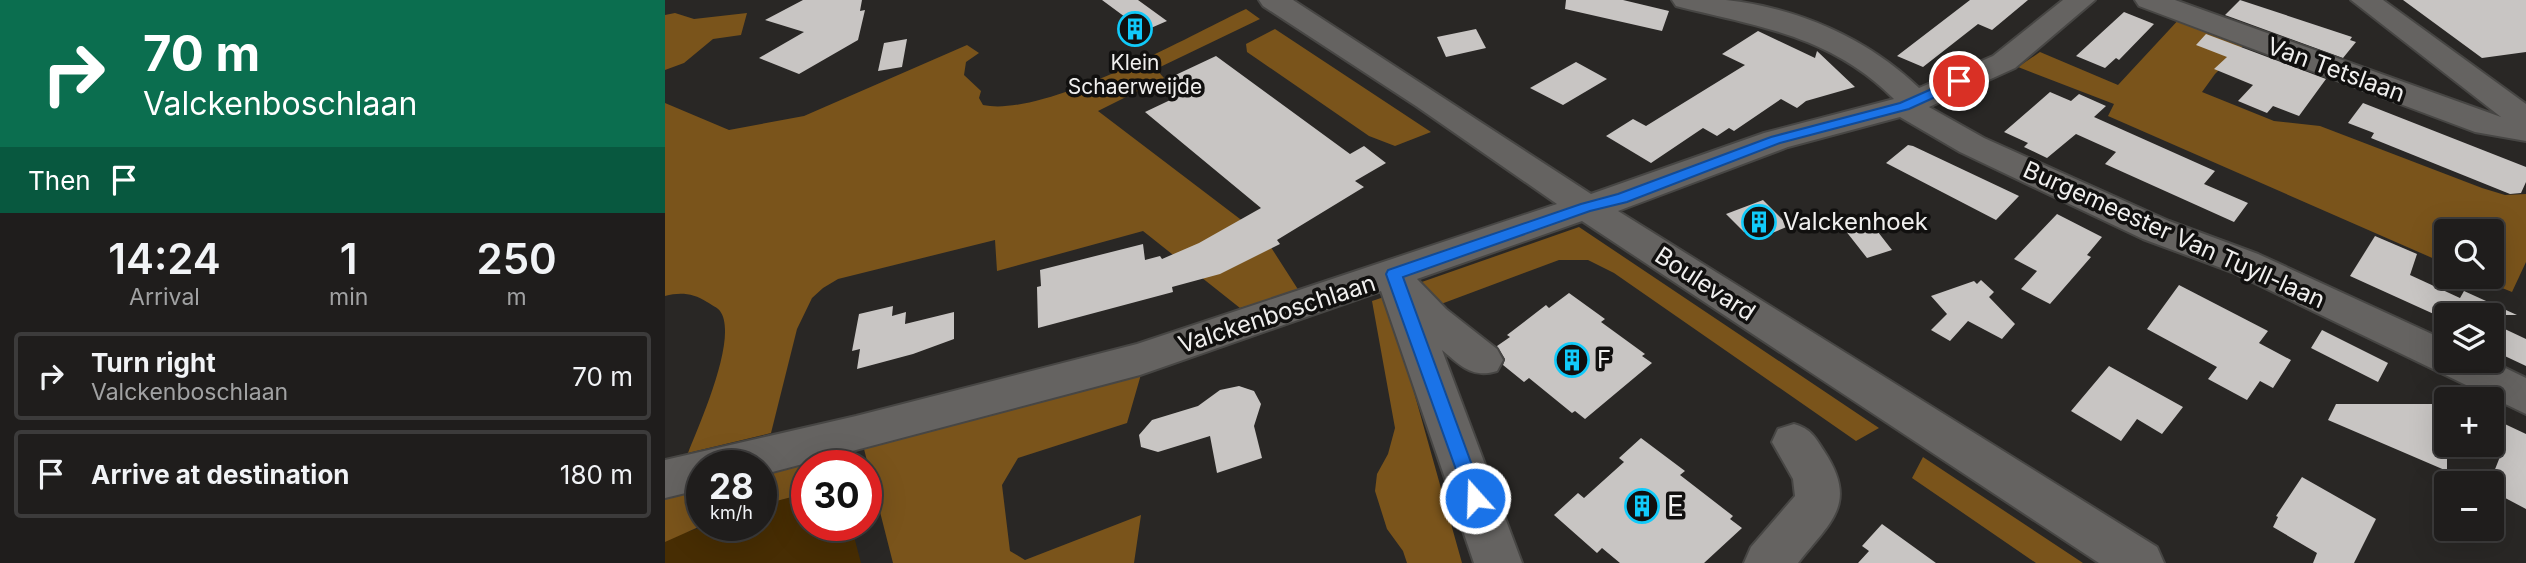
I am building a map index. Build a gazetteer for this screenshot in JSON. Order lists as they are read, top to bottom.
{
  "streets": {
    "street": [
      "Van Tetslaan",
      "Burgemeester Van Tuyll-laan",
      "Boulevard",
      "Valckenboschlaan"
    ]
  },
  "crossings": [
    ["Burgemeester Van Tuyll-laan", "Valckenboschlaan"],
    ["Boulevard", "Valckenboschlaan"]
  ],
  "places": {
    "building": [
      "Klein Schaerweijde",
      "Valckenhoek",
      "F",
      "E"
    ]
  },
  "page": {
    "turn": ["70 m", "Valckenboschlaan"],
    "then": "Then",
    "eta": [
      "14:24",
      "Arrival",
      "1",
      "min",
      "250",
      "m"
    ],
    "map_buttons": ["+", "−"],
    "list": [
      {
        "name": "Turn right",
        "note": "Valckenboschlaan",
        "value": "70 m"
      },
      {
        "name": "Arrive at destination",
        "value": "180 m"
      }
    ],
    "speed": "28 km/h",
    "limit": "30"
  }
}
